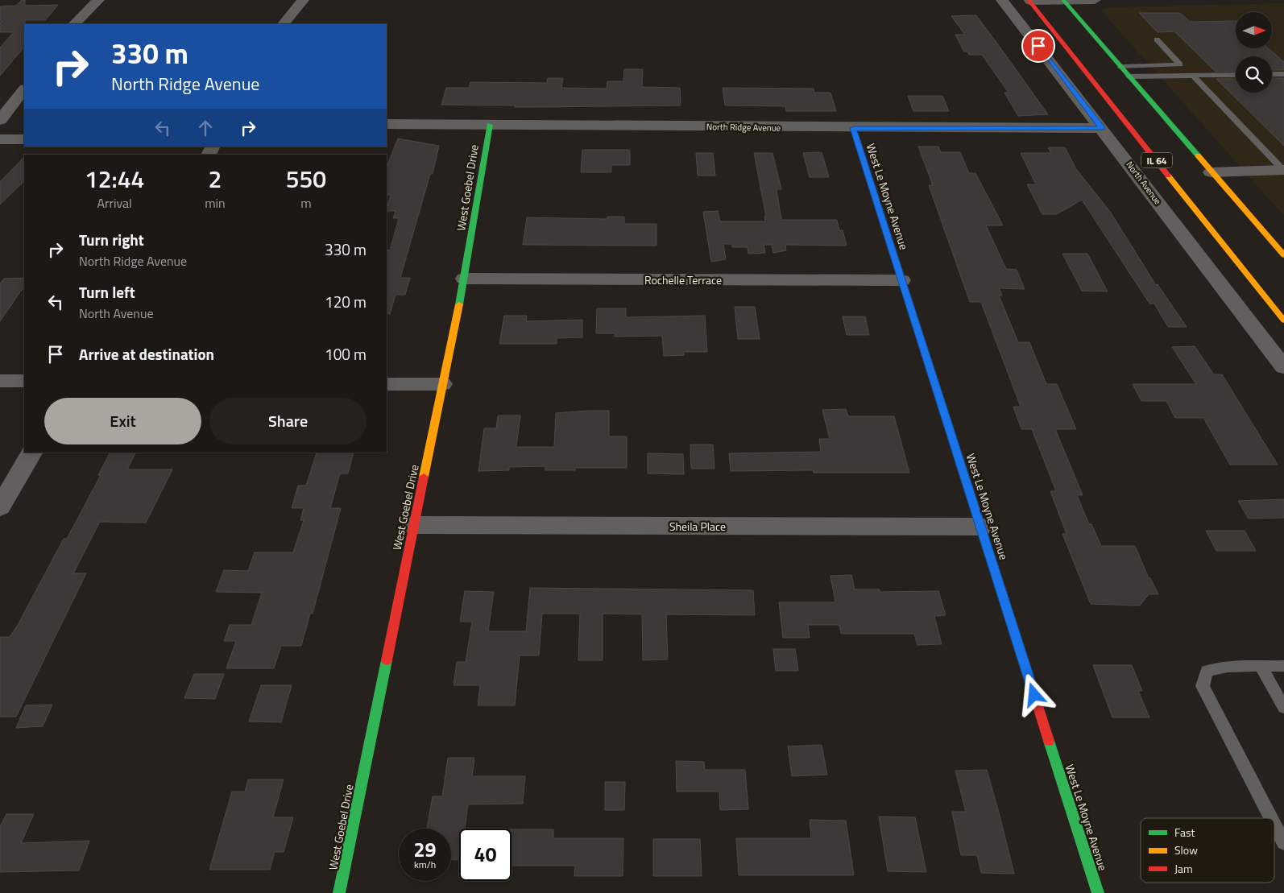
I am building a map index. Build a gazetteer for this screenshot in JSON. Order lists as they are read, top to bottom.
{
  "streets": {
    "street": [
      "North Ridge Avenue",
      "IL 64",
      "North Avenue",
      "West Goebel Drive",
      "West Le Moyne Avenue",
      "Rochelle Terrace",
      "Sheila Place"
    ]
  },
  "crossings": [
    ["North Ridge Avenue", "North Avenue"],
    ["North Ridge Avenue", "West Goebel Drive"],
    ["North Ridge Avenue", "West Le Moyne Avenue"],
    ["West Goebel Drive", "Rochelle Terrace"],
    ["West Goebel Drive", "Sheila Place"],
    ["West Le Moyne Avenue", "Rochelle Terrace"],
    ["West Le Moyne Avenue", "Sheila Place"]
  ],
  "legend": ["Fast", "Slow", "Jam"],
  "north": "right",
  "page": {
    "turn": ["330 m", "North Ridge Avenue"],
    "eta": [
      "12:44",
      "Arrival",
      "2",
      "min",
      "550",
      "m"
    ],
    "list": [
      {
        "name": "Turn right",
        "note": "North Ridge Avenue",
        "value": "330 m"
      },
      {
        "name": "Turn left",
        "note": "North Avenue",
        "value": "120 m"
      },
      {
        "name": "Arrive at destination",
        "value": "100 m"
      }
    ],
    "buttons": ["Exit", "Share"],
    "speed": "29 km/h",
    "limit": "40"
  }
}
